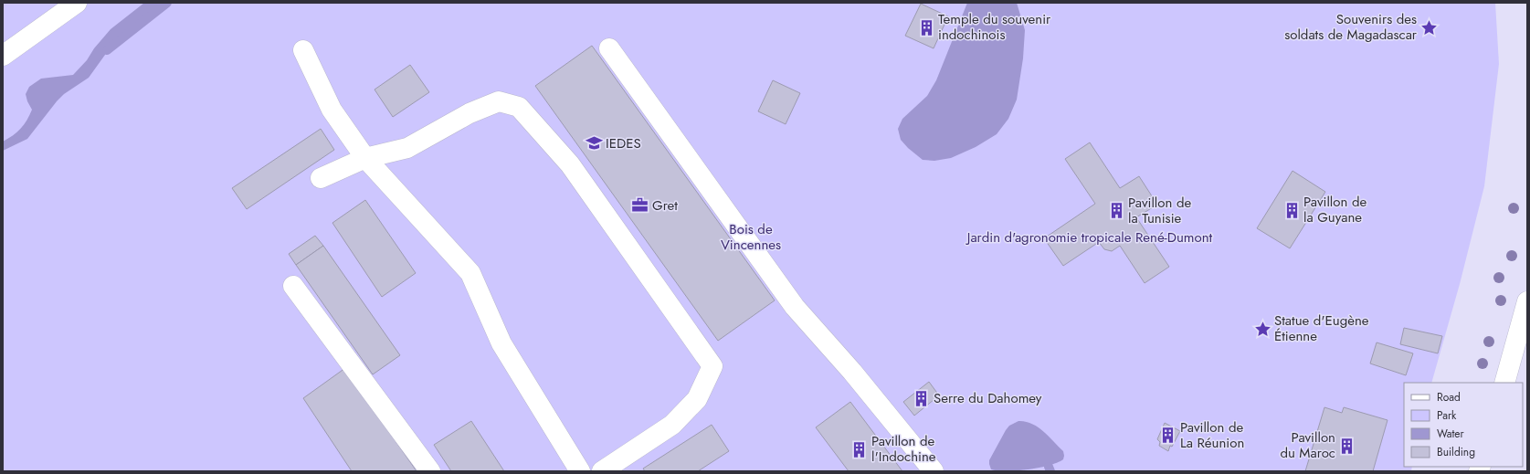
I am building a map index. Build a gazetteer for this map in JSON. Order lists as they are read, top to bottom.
{
  "parks": ["Bois de Vincennes", "Jardin d'agronomie tropicale René-Dumont"],
  "places": {
    "building": [
      "Temple du souvenir indochinois",
      "Pavillon de la Guyane",
      "Pavillon de la Tunisie",
      "Serre du Dahomey",
      "Pavillon de La Réunion",
      "Pavillon du Maroc",
      "Pavillon de l'Indochine"
    ],
    "place": ["Souvenirs des soldats de Magadascar", "Statue d'Eugène Étienne"],
    "school or university": ["IEDES"],
    "office": ["Gret"]
  },
  "legend": [
    "Road",
    "Park",
    "Water",
    "Building"
  ]
}
